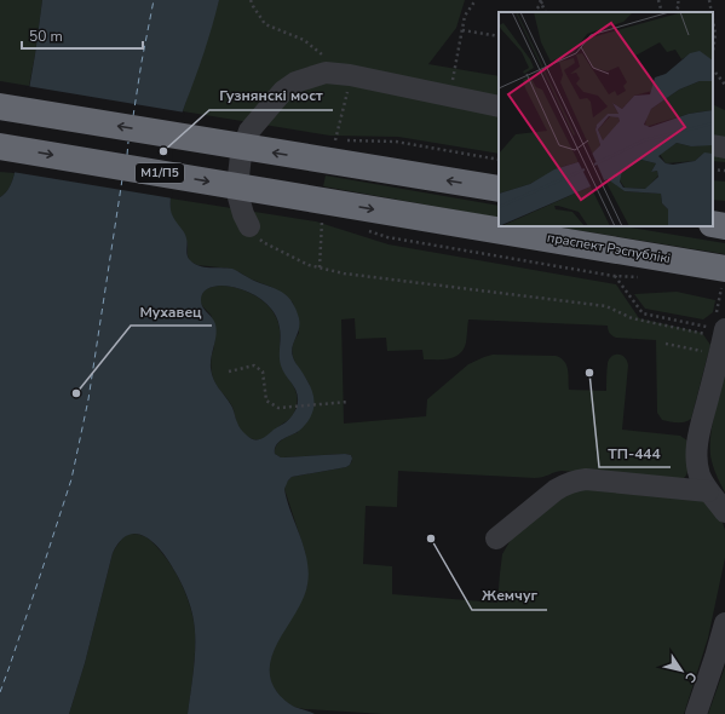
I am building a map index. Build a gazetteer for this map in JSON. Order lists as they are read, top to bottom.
{
  "streets": {
    "highway": ["М1/П5", "праспект Рэспублікі"]
  },
  "crossings": [
    ["М1/П5", "праспект Рэспублікі"]
  ],
  "places": [
    "Гузнянскі мост",
    "ТП-444",
    "Мухавец",
    "Жемчуг"
  ],
  "scale_bar": "50 m",
  "north": "bottom right"
}
